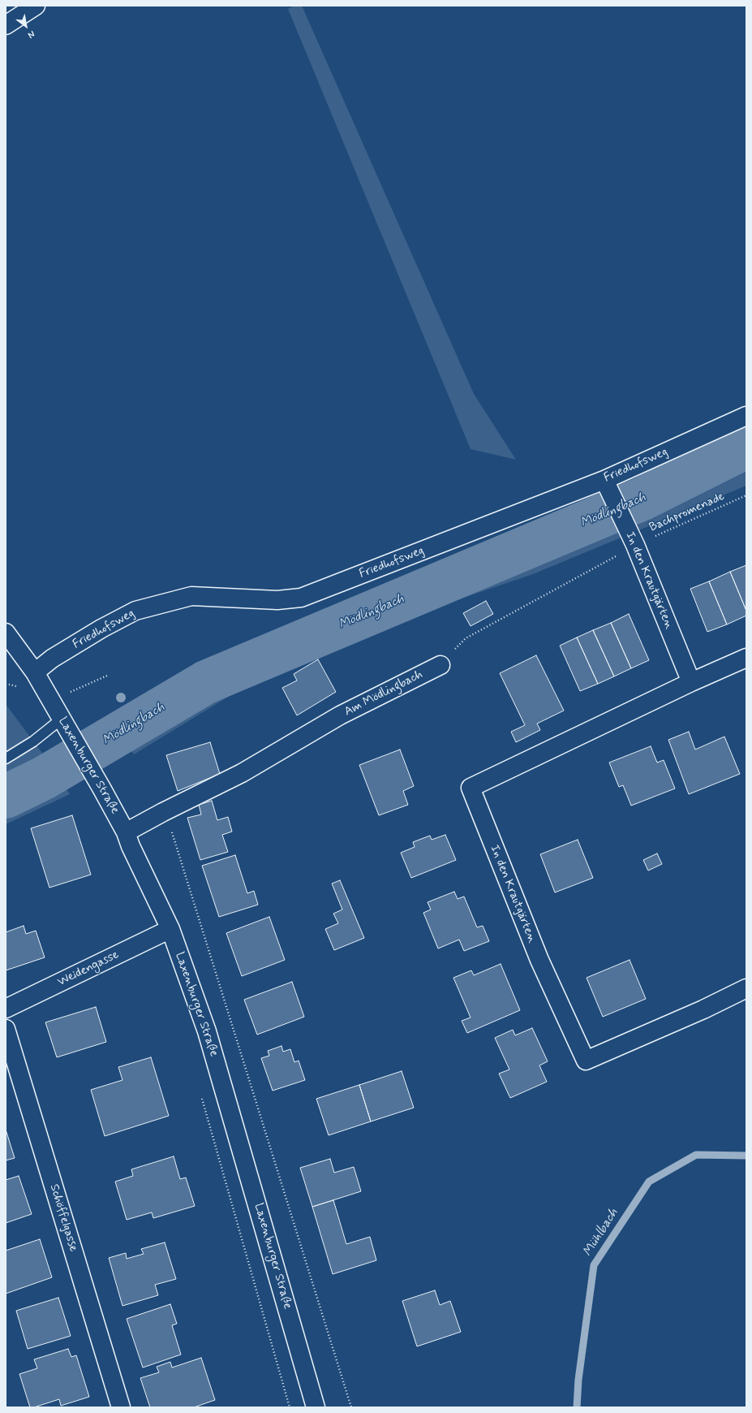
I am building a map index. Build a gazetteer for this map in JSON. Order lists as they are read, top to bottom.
{
  "streets": {
    "street": [
      "Friedhofsweg",
      "In den Krautgärten",
      "Am Mödlingbach",
      "Laxenburger Straße",
      "Weidengasse",
      "Schöffelgasse"
    ],
    "path": ["Bachpromenade"]
  },
  "crossings": [
    ["Friedhofsweg", "In den Krautgärten"],
    ["Friedhofsweg", "Laxenburger Straße"],
    ["Bachpromenade", "In den Krautgärten"],
    ["Am Mödlingbach", "Laxenburger Straße"],
    ["Laxenburger Straße", "Weidengasse"]
  ],
  "water": ["Mödlingbach", "Mühlbach"],
  "north": "bottom right"
}
